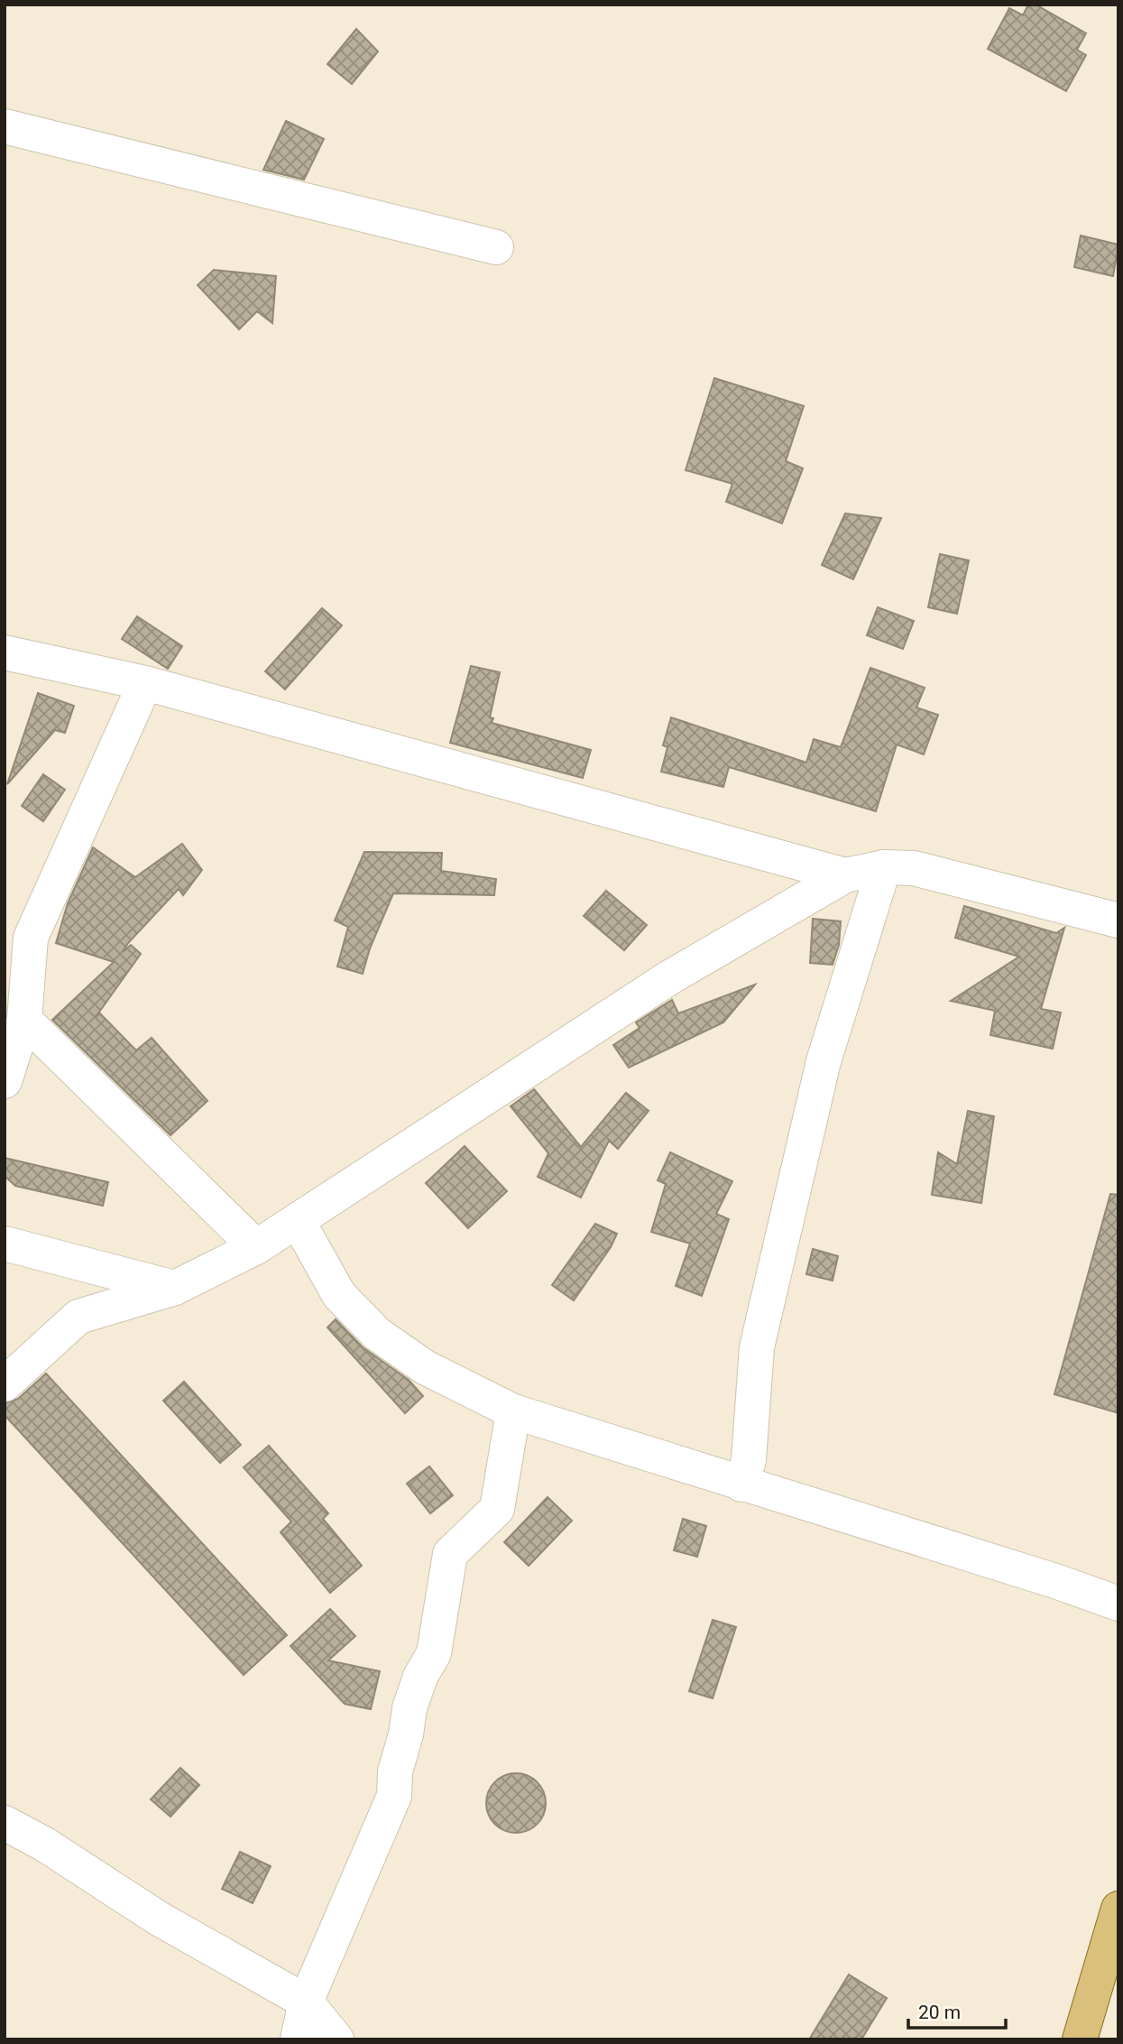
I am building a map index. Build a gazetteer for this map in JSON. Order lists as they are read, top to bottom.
{
  "scale_bar": "20 m"
}
